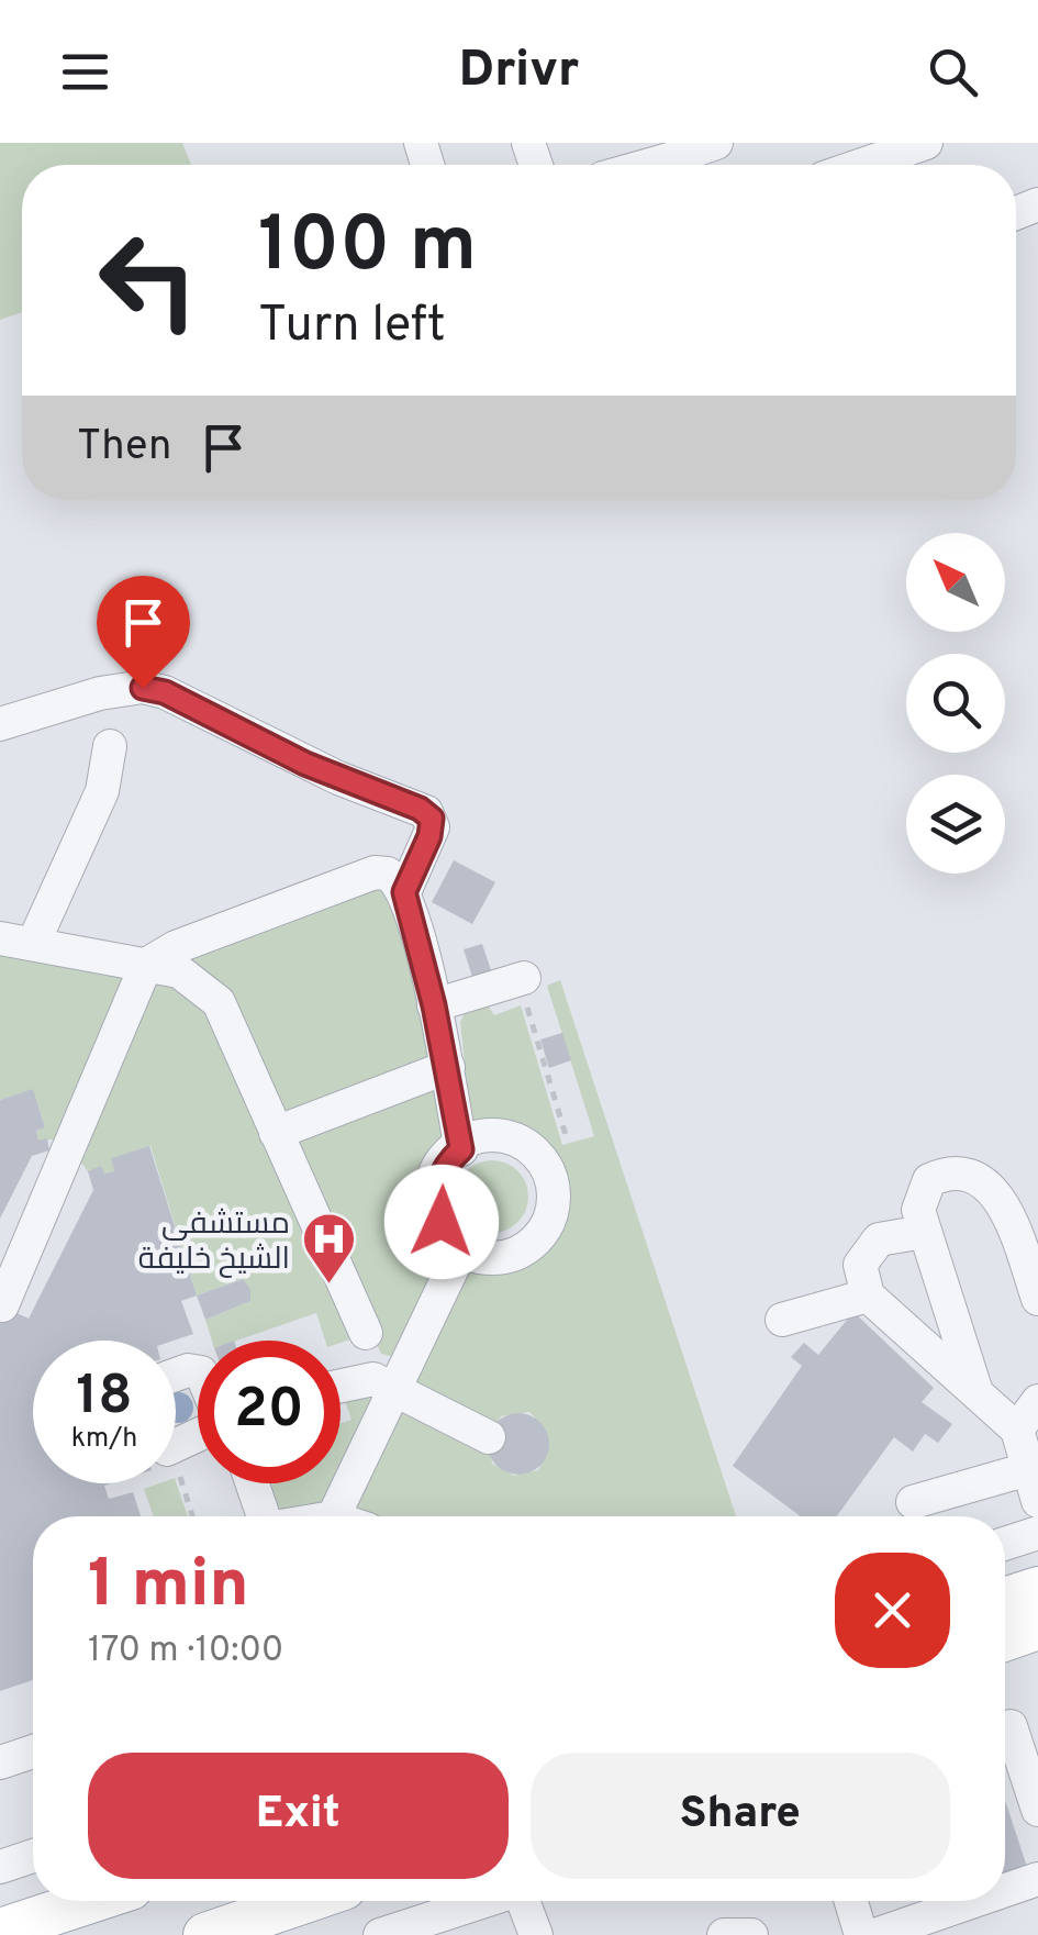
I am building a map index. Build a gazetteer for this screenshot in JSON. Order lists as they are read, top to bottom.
{
  "places": {
    "hospital": ["مستشفى الشيخ خليفة"]
  },
  "north": "top left",
  "page": {
    "header": "Drivr",
    "turn": ["100 m", "Turn left"],
    "then": "Then",
    "speed": "18 km/h",
    "limit": "20",
    "heading": ["1 min", "170 m · 10:00"],
    "buttons": ["Exit", "Share"]
  }
}
